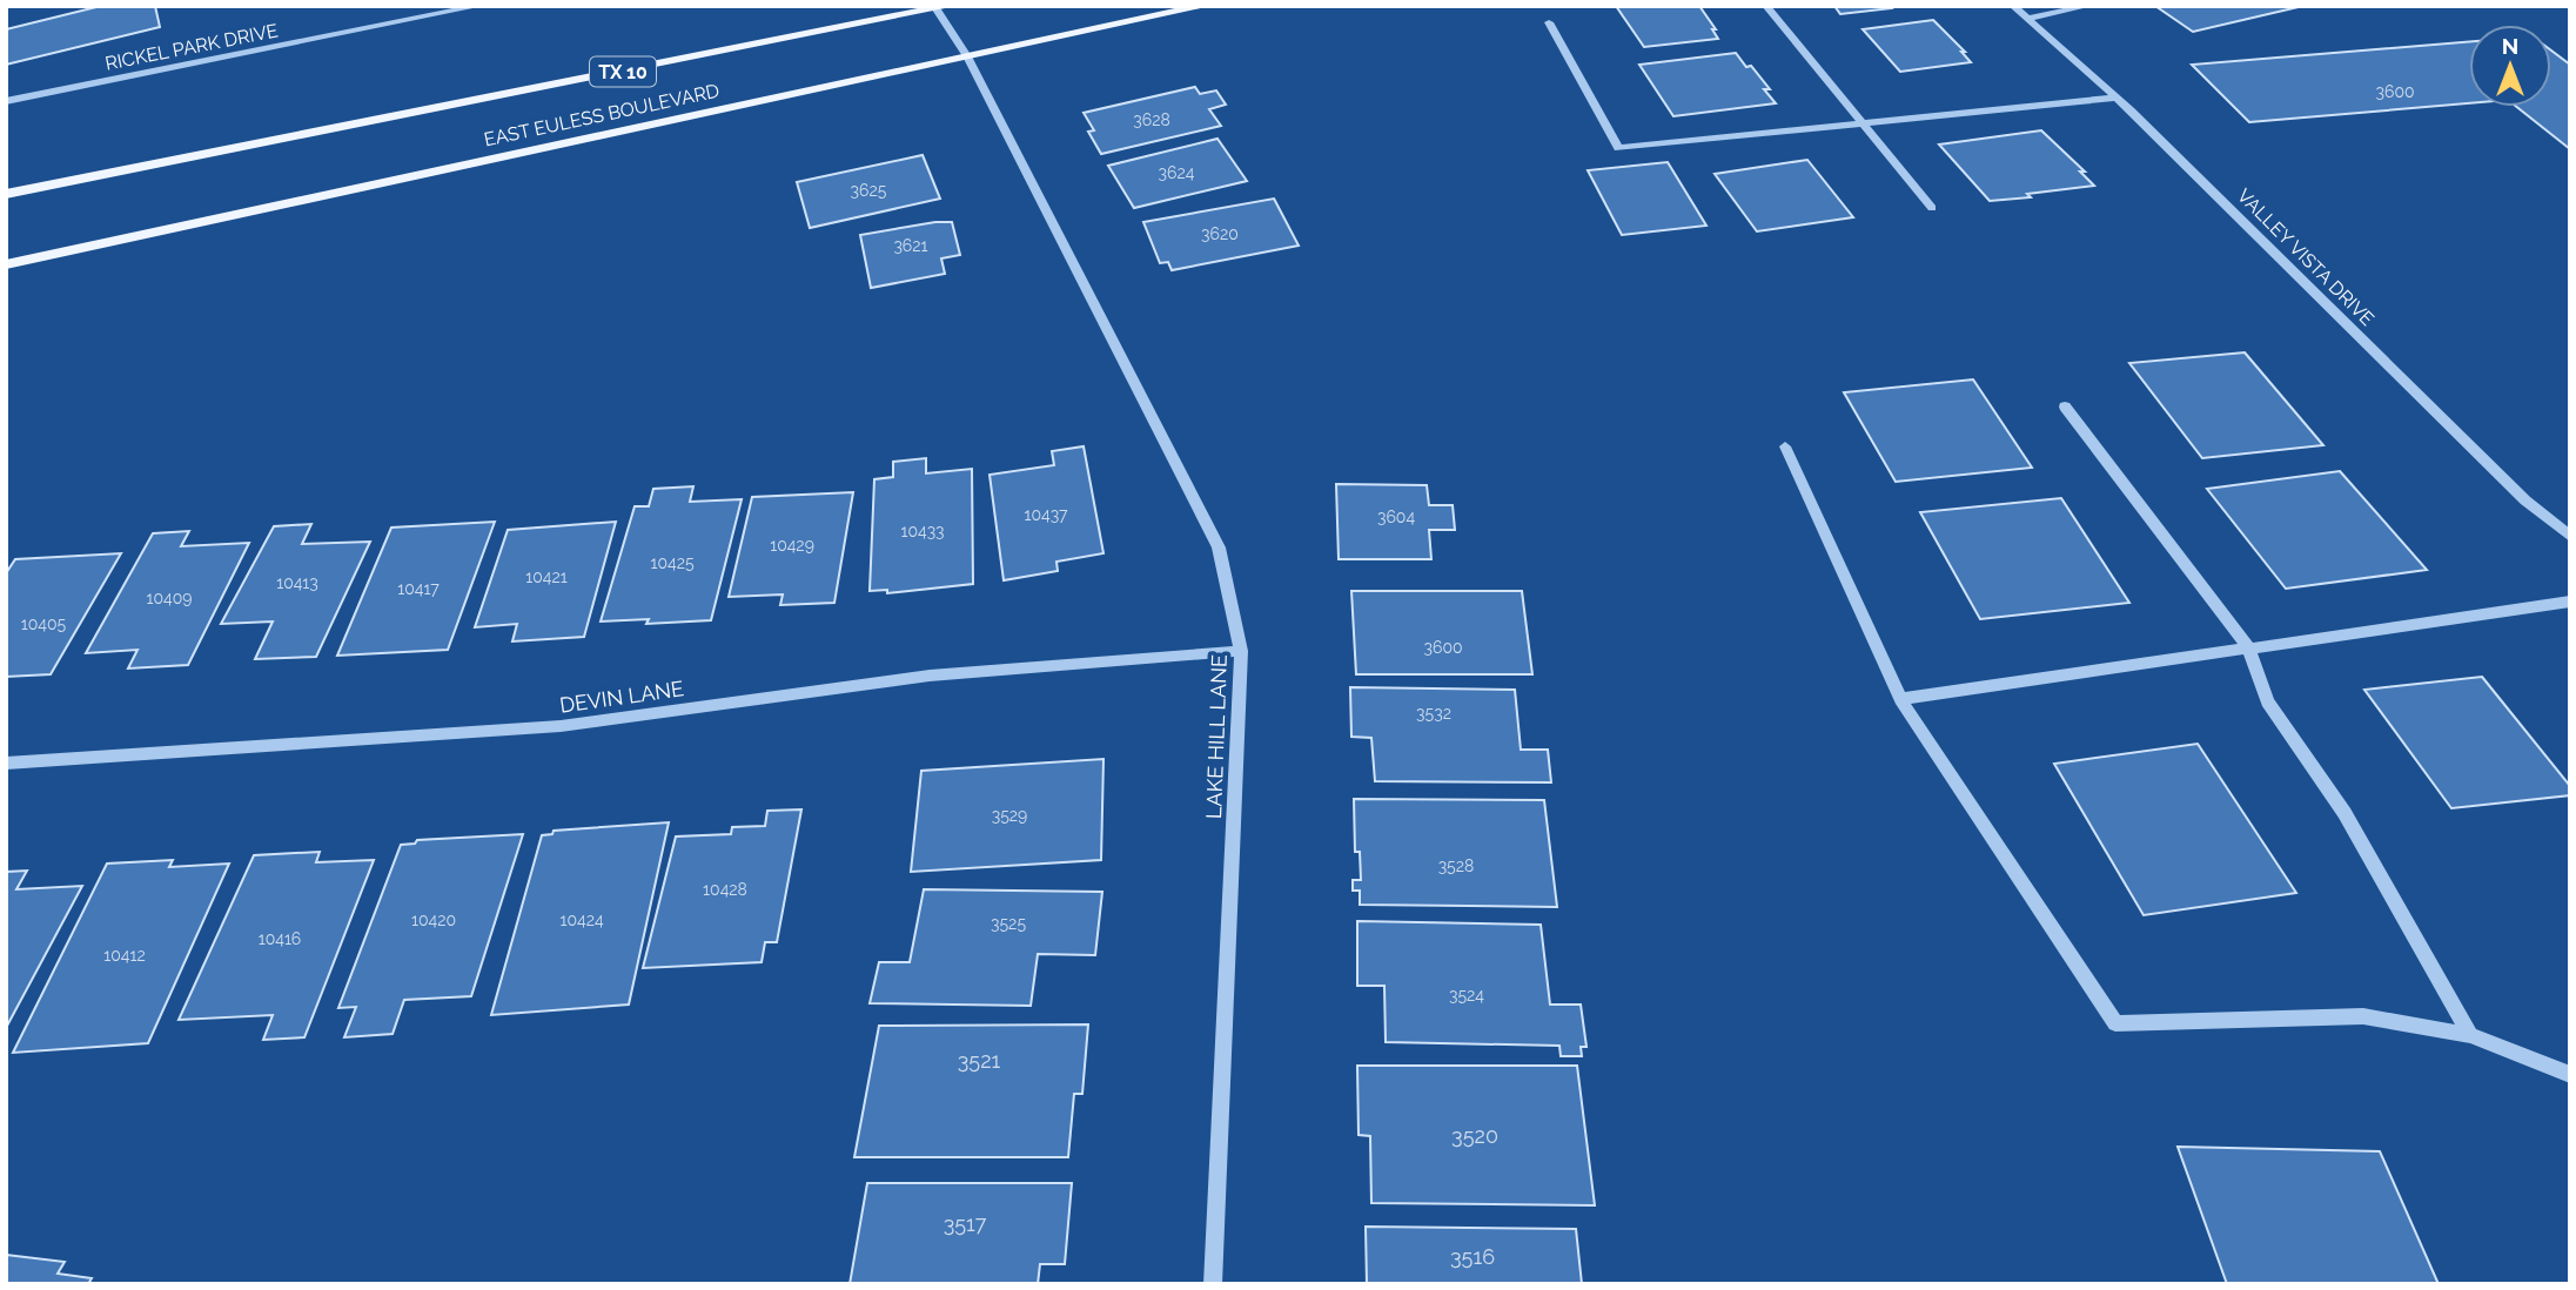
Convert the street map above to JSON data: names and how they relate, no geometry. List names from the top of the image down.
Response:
{
  "streets": {
    "main road": ["TX 10", "EAST EULESS BOULEVARD"],
    "street": [
      "RICKEL PARK DRIVE",
      "VALLEY VISTA DRIVE",
      "DEVIN LANE",
      "LAKE HILL LANE"
    ]
  },
  "crossings": [
    ["EAST EULESS BOULEVARD", "LAKE HILL LANE"],
    ["DEVIN LANE", "LAKE HILL LANE"]
  ],
  "house_numbers": [
    "3600",
    "3628",
    "3624",
    "3625",
    "3620",
    "3621",
    "10437",
    "3604",
    "10433",
    "10429",
    "10425",
    "10421",
    "10413",
    "10417",
    "10409",
    "10405",
    "3600",
    "3532",
    "3529",
    "3528",
    "10428",
    "10420",
    "10424",
    "3525",
    "10416",
    "10412",
    "3524",
    "3521",
    "3520",
    "3517",
    "3516"
  ],
  "north": "top"
}
